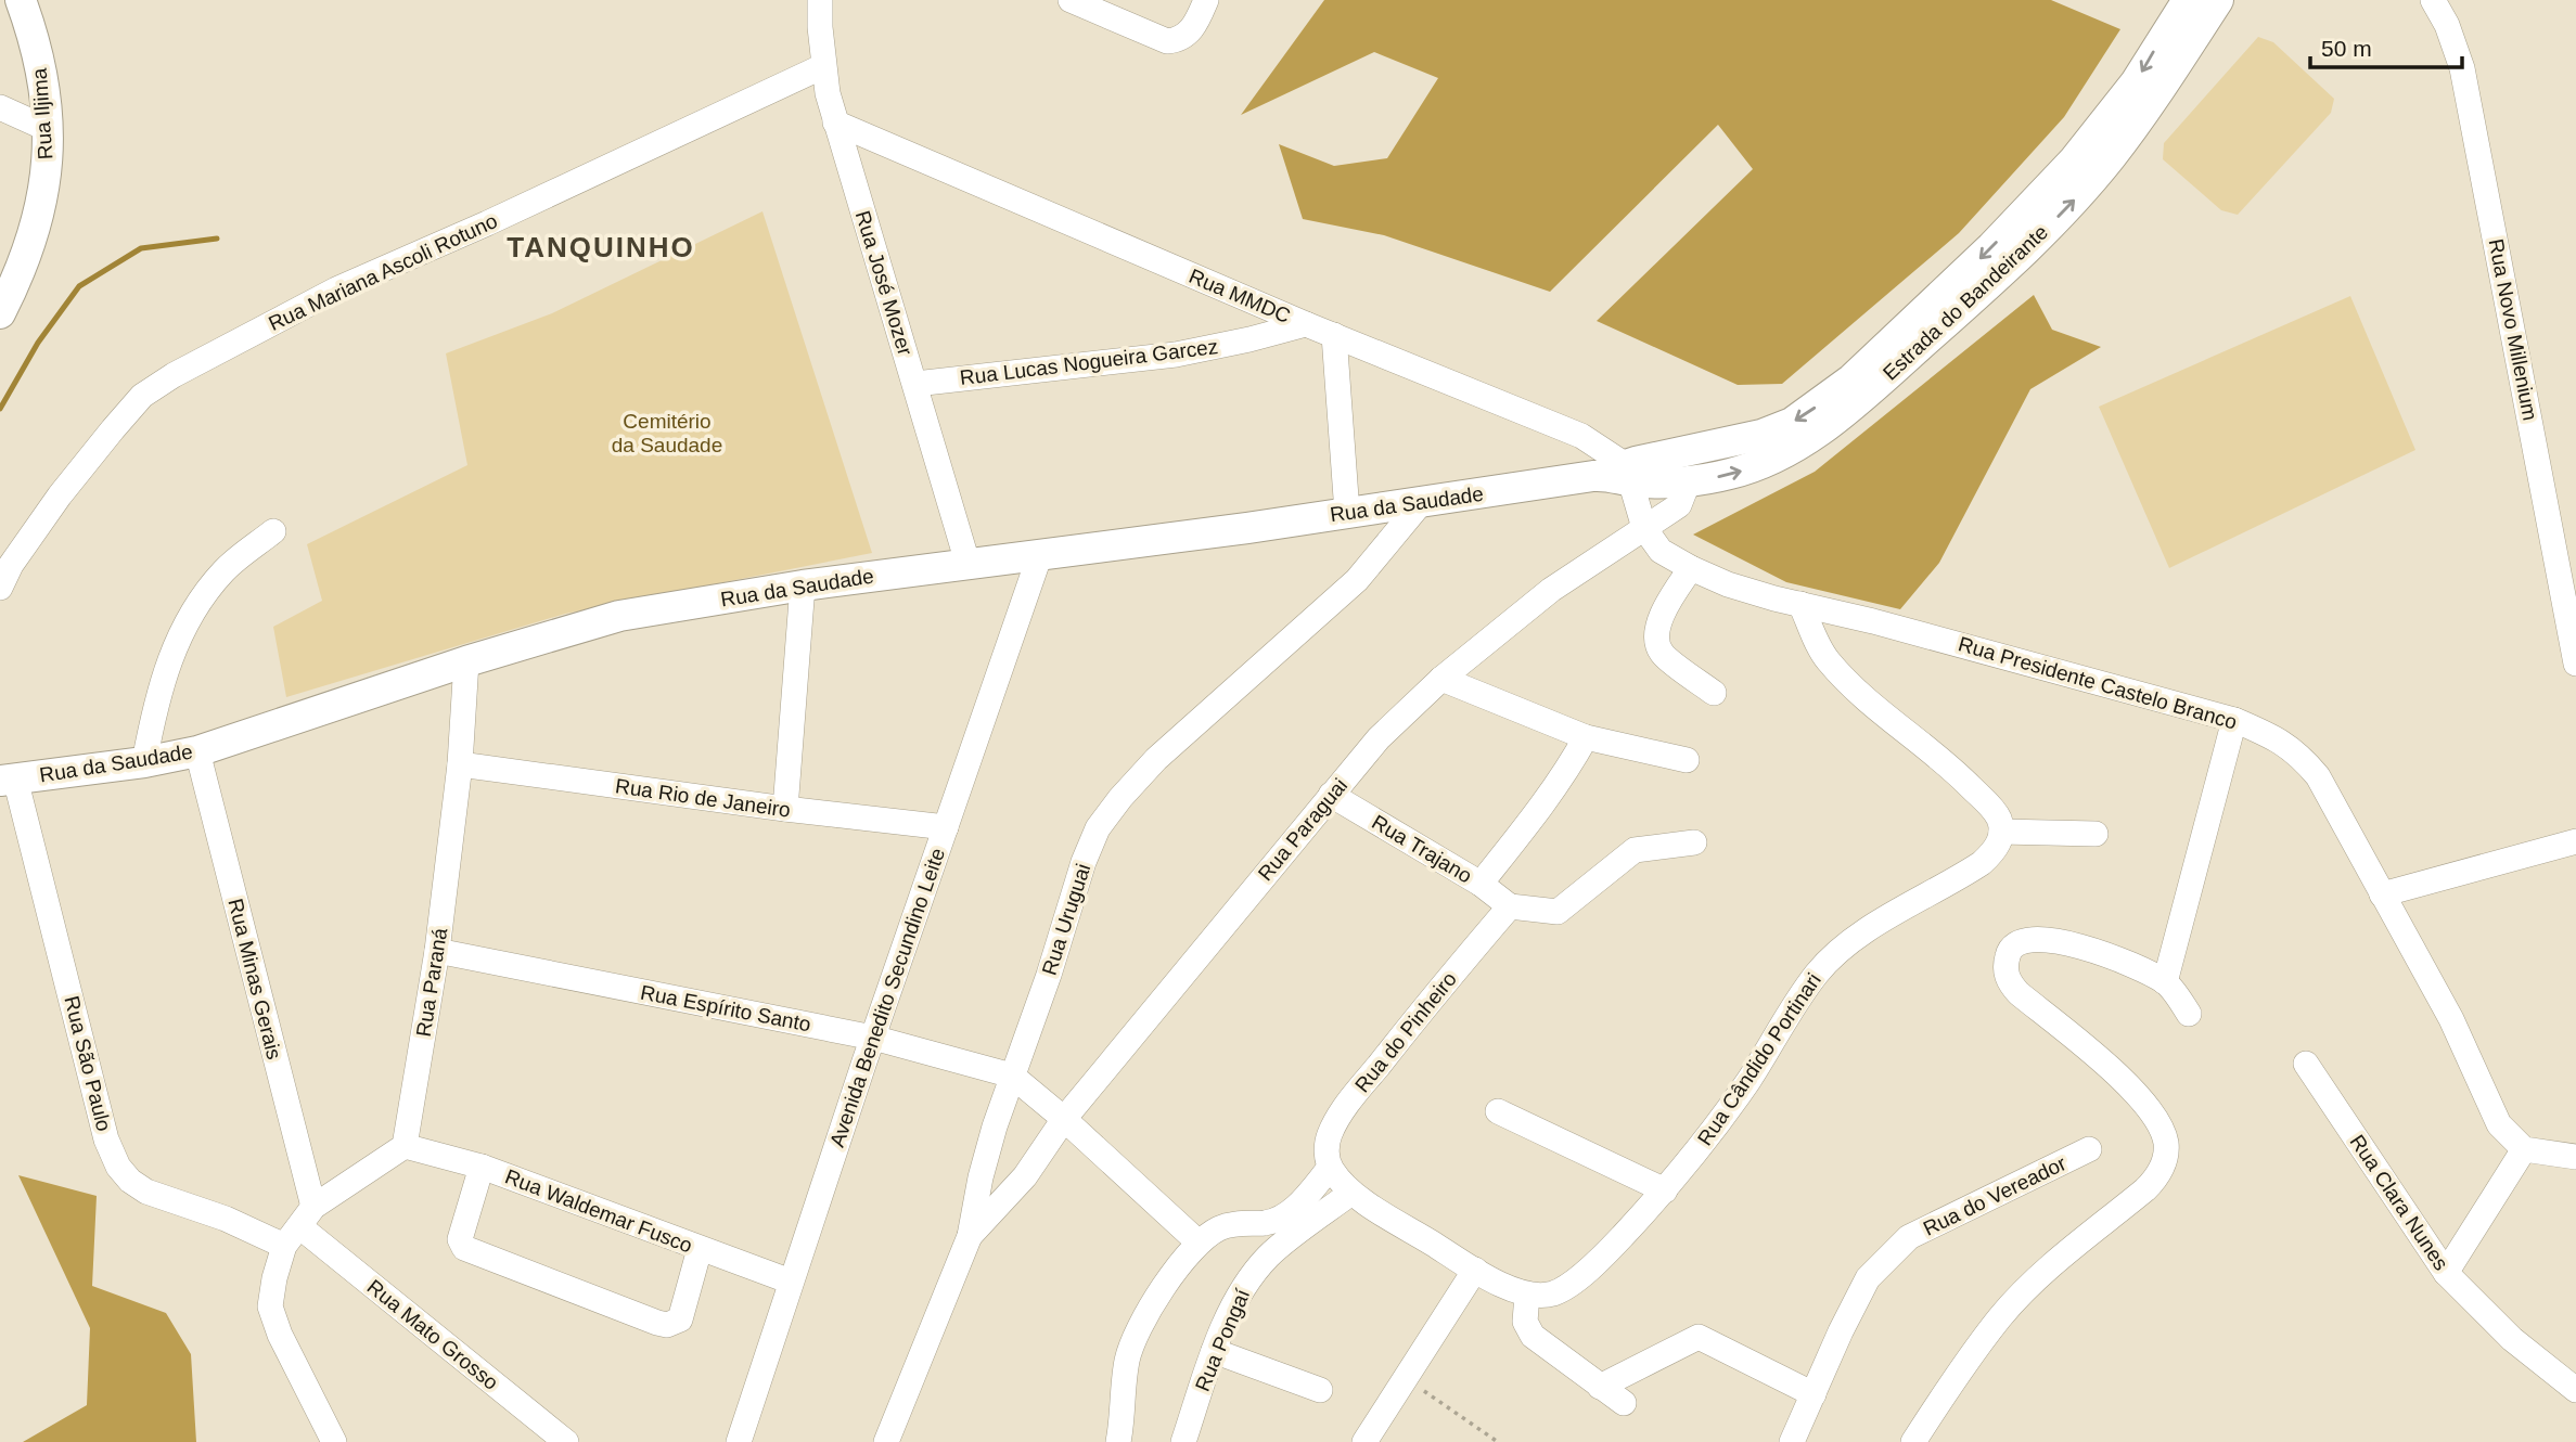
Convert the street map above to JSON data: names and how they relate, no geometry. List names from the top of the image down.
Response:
{
  "streets": {
    "main road": ["Rua Iljima", "Estrada do Bandeirante", "Rua da Saudade"],
    "street": [
      "Rua Mariana Ascoli Rotuno",
      "Rua José Mozer",
      "Rua MMDC",
      "Rua Novo Millenium",
      "Rua Lucas Nogueira Garcez",
      "Rua Presidente Castelo Branco",
      "Rua Rio de Janeiro",
      "Rua Paraguai",
      "Rua Trajano",
      "Rua Uruguai",
      "Rua Minas Gerais",
      "Rua Paraná",
      "Avenida Benedito Secundino Leite",
      "Rua Espírito Santo",
      "Rua do Pinheiro",
      "Rua Cândido Portinari",
      "Rua São Paulo",
      "Rua do Vereador",
      "Rua Clara Nunes",
      "Rua Waldemar Fusco",
      "Rua Mato Grosso",
      "Rua Pongaí"
    ]
  },
  "crossings": [
    ["Rua Mariana Ascoli Rotuno", "Rua José Mozer"],
    ["Rua José Mozer", "Rua MMDC"],
    ["Rua José Mozer", "Rua Lucas Nogueira Garcez"],
    ["Rua José Mozer", "Rua da Saudade"],
    ["Rua MMDC", "Estrada do Bandeirante"],
    ["Rua MMDC", "Rua Lucas Nogueira Garcez"],
    ["Rua MMDC", "Rua da Saudade"],
    ["Rua MMDC", "Rua Presidente Castelo Branco"],
    ["Estrada do Bandeirante", "Rua da Saudade"],
    ["Estrada do Bandeirante", "Rua Presidente Castelo Branco"],
    ["Estrada do Bandeirante", "Rua Paraguai"],
    ["Rua da Saudade", "Rua Presidente Castelo Branco"],
    ["Rua da Saudade", "Rua Uruguai"],
    ["Rua da Saudade", "Rua Minas Gerais"],
    ["Rua da Saudade", "Rua Paraná"],
    ["Rua da Saudade", "Avenida Benedito Secundino Leite"],
    ["Rua da Saudade", "Rua São Paulo"],
    ["Rua Presidente Castelo Branco", "Rua Paraguai"],
    ["Rua Rio de Janeiro", "Rua Paraná"],
    ["Rua Rio de Janeiro", "Avenida Benedito Secundino Leite"],
    ["Rua Paraguai", "Rua Trajano"],
    ["Rua Paraguai", "Rua Uruguai"],
    ["Rua Trajano", "Rua do Pinheiro"],
    ["Rua Uruguai", "Rua Espírito Santo"],
    ["Rua Minas Gerais", "Rua São Paulo"],
    ["Rua Minas Gerais", "Rua Mato Grosso"],
    ["Rua Paraná", "Rua Espírito Santo"],
    ["Rua Paraná", "Rua Waldemar Fusco"],
    ["Avenida Benedito Secundino Leite", "Rua Espírito Santo"],
    ["Avenida Benedito Secundino Leite", "Rua Waldemar Fusco"],
    ["Rua São Paulo", "Rua Mato Grosso"]
  ],
  "districts": ["TANQUINHO"],
  "parks": ["Cemitério da Saudade"],
  "scale_bar": "50 m"
}
